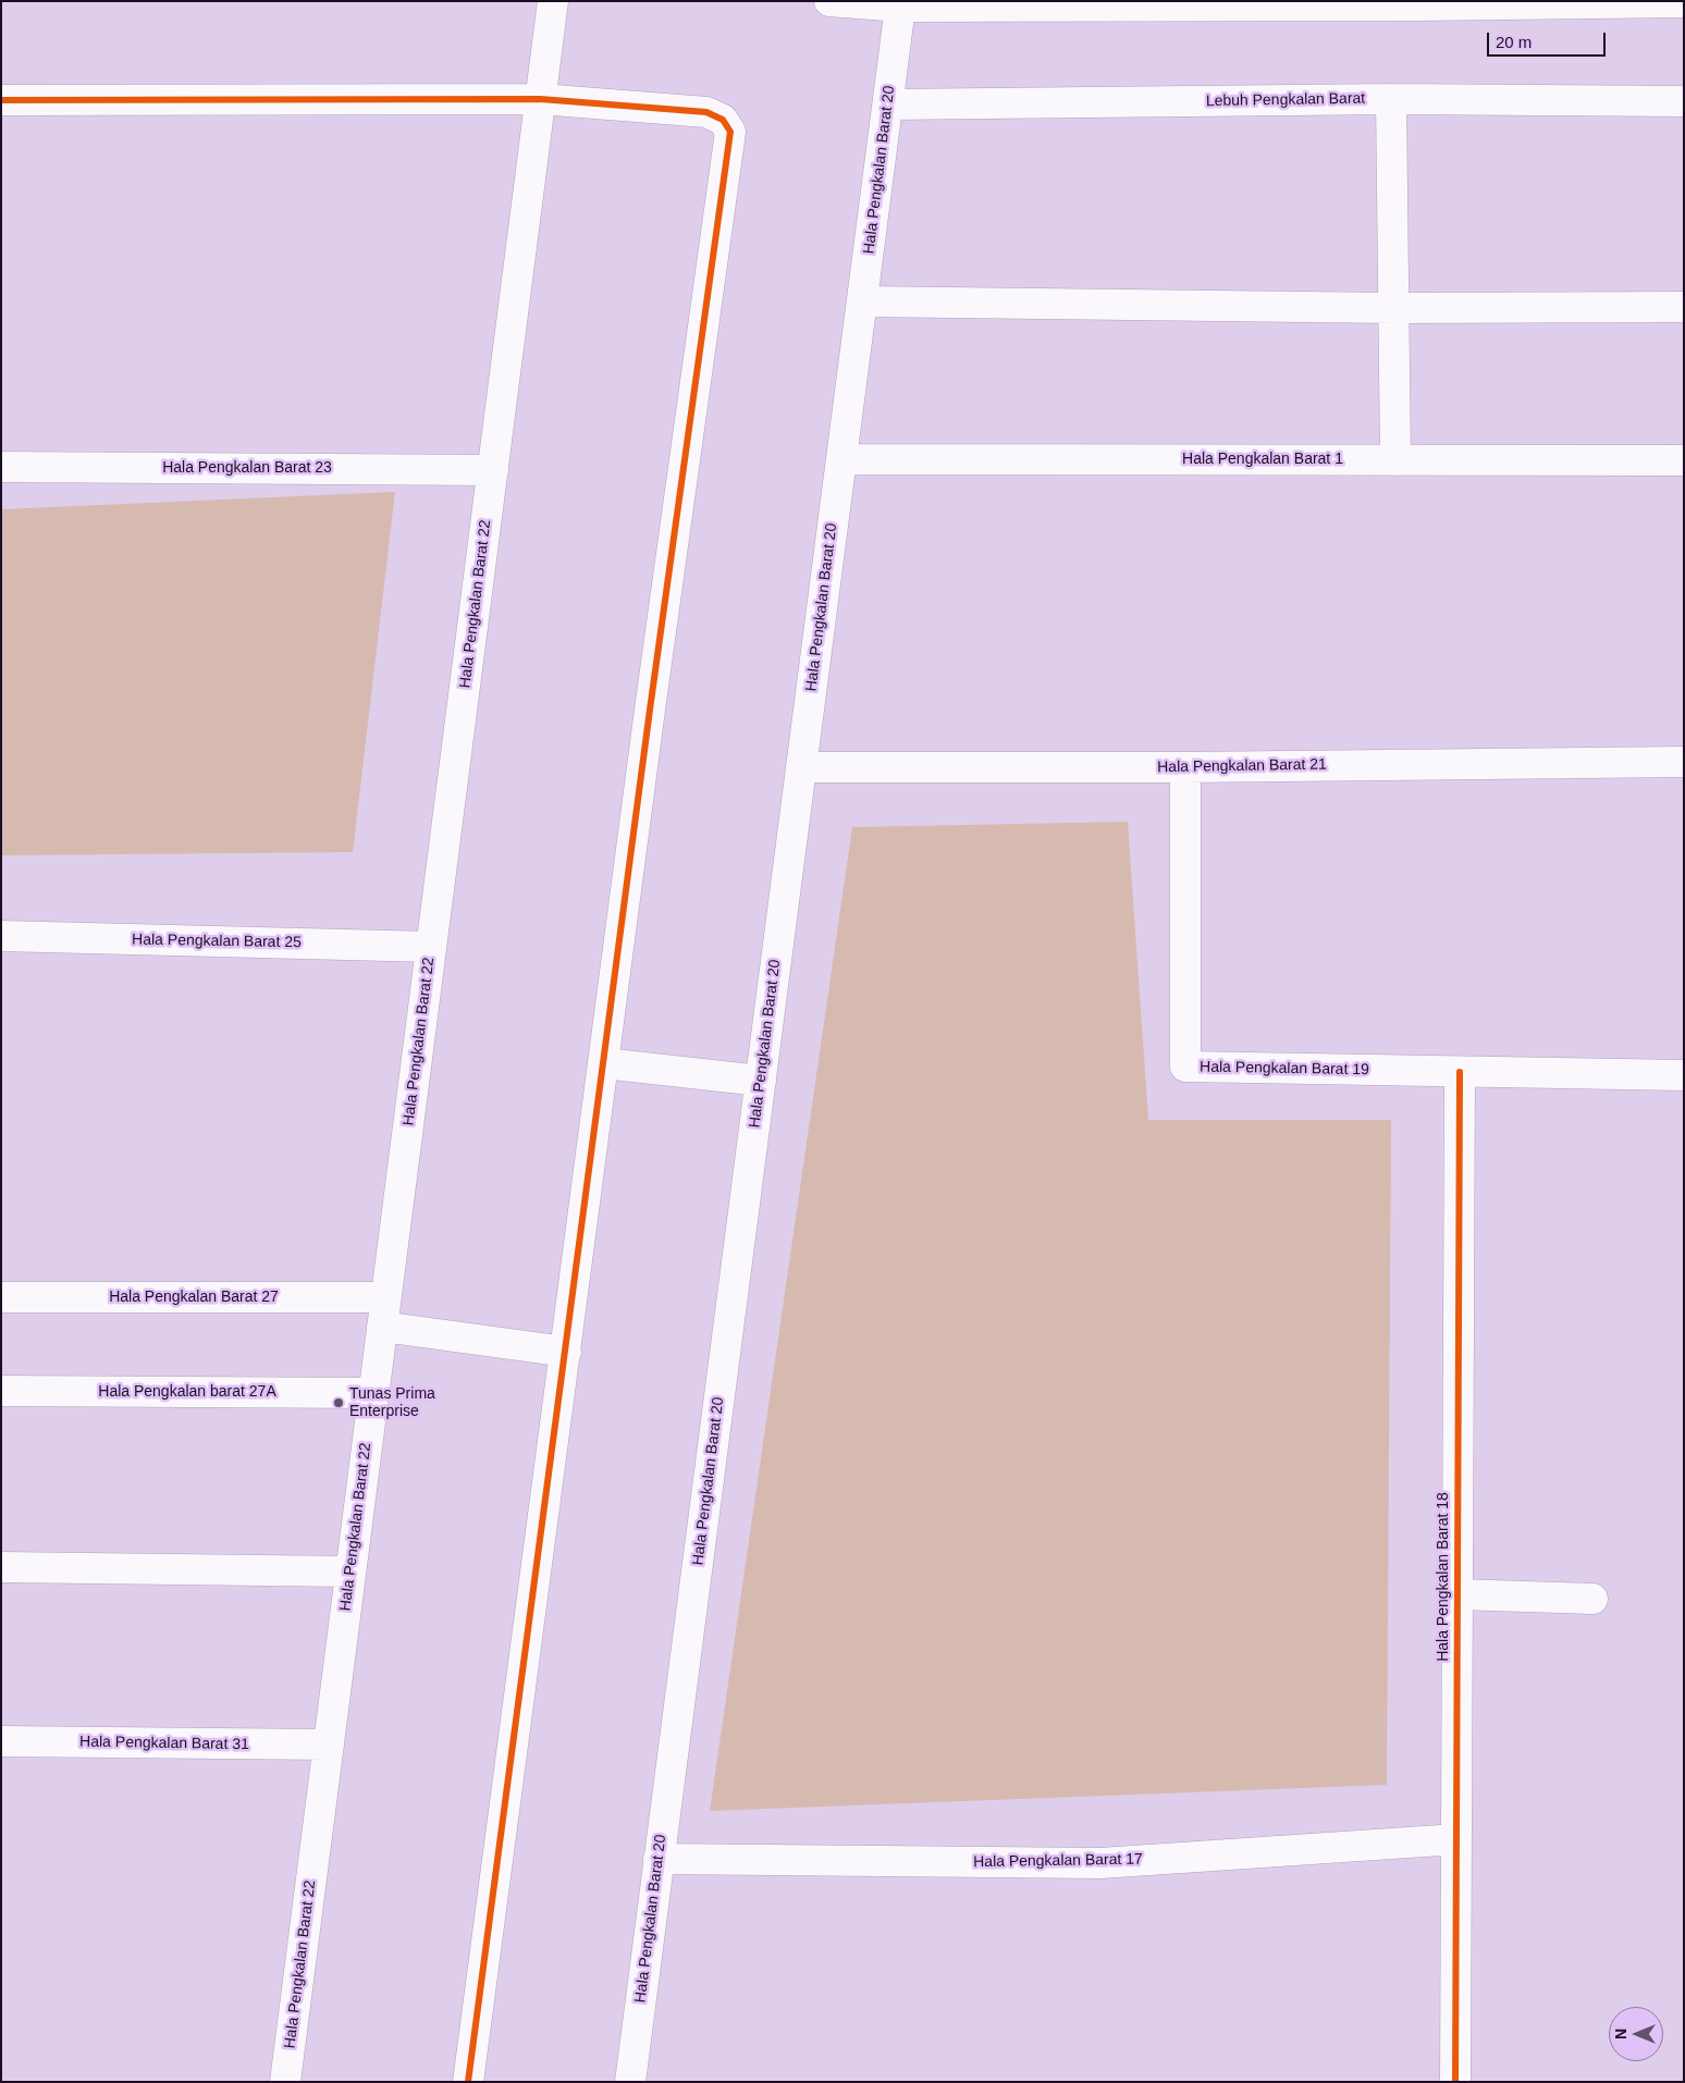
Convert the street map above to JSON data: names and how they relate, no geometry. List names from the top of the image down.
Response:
{
  "streets": {
    "street": [
      "Lebuh Pengkalan Barat",
      "Hala Pengkalan Barat 20",
      "Hala Pengkalan Barat 1",
      "Hala Pengkalan Barat 23",
      "Hala Pengkalan Barat 22",
      "Hala Pengkalan Barat 21",
      "Hala Pengkalan Barat 25",
      "Hala Pengkalan Barat 19",
      "Hala Pengkalan Barat 27",
      "Hala Pengkalan barat 27A",
      "Hala Pengkalan Barat 18",
      "Hala Pengkalan Barat 31",
      "Hala Pengkalan Barat 17"
    ]
  },
  "crossings": [
    ["Lebuh Pengkalan Barat", "Hala Pengkalan Barat 20"],
    ["Hala Pengkalan Barat 20", "Hala Pengkalan Barat 1"],
    ["Hala Pengkalan Barat 20", "Hala Pengkalan Barat 21"],
    ["Hala Pengkalan Barat 20", "Hala Pengkalan Barat 17"],
    ["Hala Pengkalan Barat 23", "Hala Pengkalan Barat 22"],
    ["Hala Pengkalan Barat 22", "Hala Pengkalan Barat 25"],
    ["Hala Pengkalan Barat 22", "Hala Pengkalan Barat 27"],
    ["Hala Pengkalan Barat 22", "Hala Pengkalan barat 27A"],
    ["Hala Pengkalan Barat 22", "Hala Pengkalan Barat 31"],
    ["Hala Pengkalan Barat 21", "Hala Pengkalan Barat 19"],
    ["Hala Pengkalan Barat 19", "Hala Pengkalan Barat 18"],
    ["Hala Pengkalan Barat 18", "Hala Pengkalan Barat 17"]
  ],
  "places": ["Tunas Prima Enterprise"],
  "scale_bar": "20 m",
  "north": "left"
}
